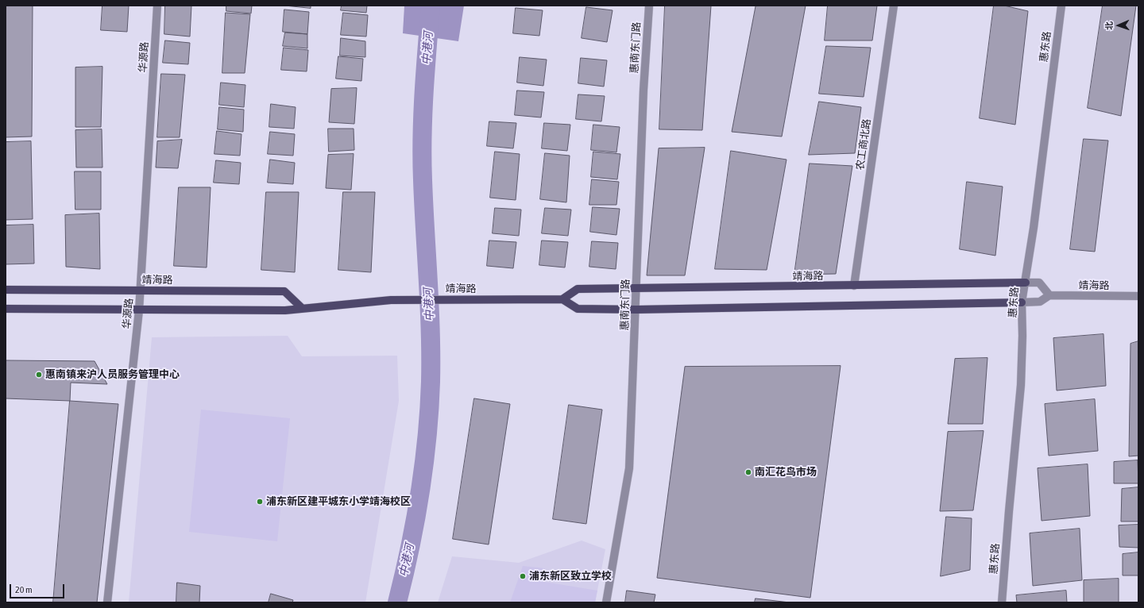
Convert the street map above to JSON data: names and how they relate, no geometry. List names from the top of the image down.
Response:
{
  "streets": {
    "main road": ["靖海路"],
    "street": [
      "惠东路",
      "惠南东门路",
      "华源路",
      "农工商北路"
    ]
  },
  "crossings": [
    ["惠东路", "靖海路"],
    ["惠南东门路", "靖海路"],
    ["华源路", "靖海路"],
    ["农工商北路", "靖海路"]
  ],
  "water": ["中港河"],
  "places": [
    "惠南镇来沪人员服务管理中心",
    "南汇花鸟市场",
    "浦东新区建平城东小学靖海校区",
    "浦东新区致立学校"
  ],
  "scale_bar": "20 m",
  "north": "left"
}
